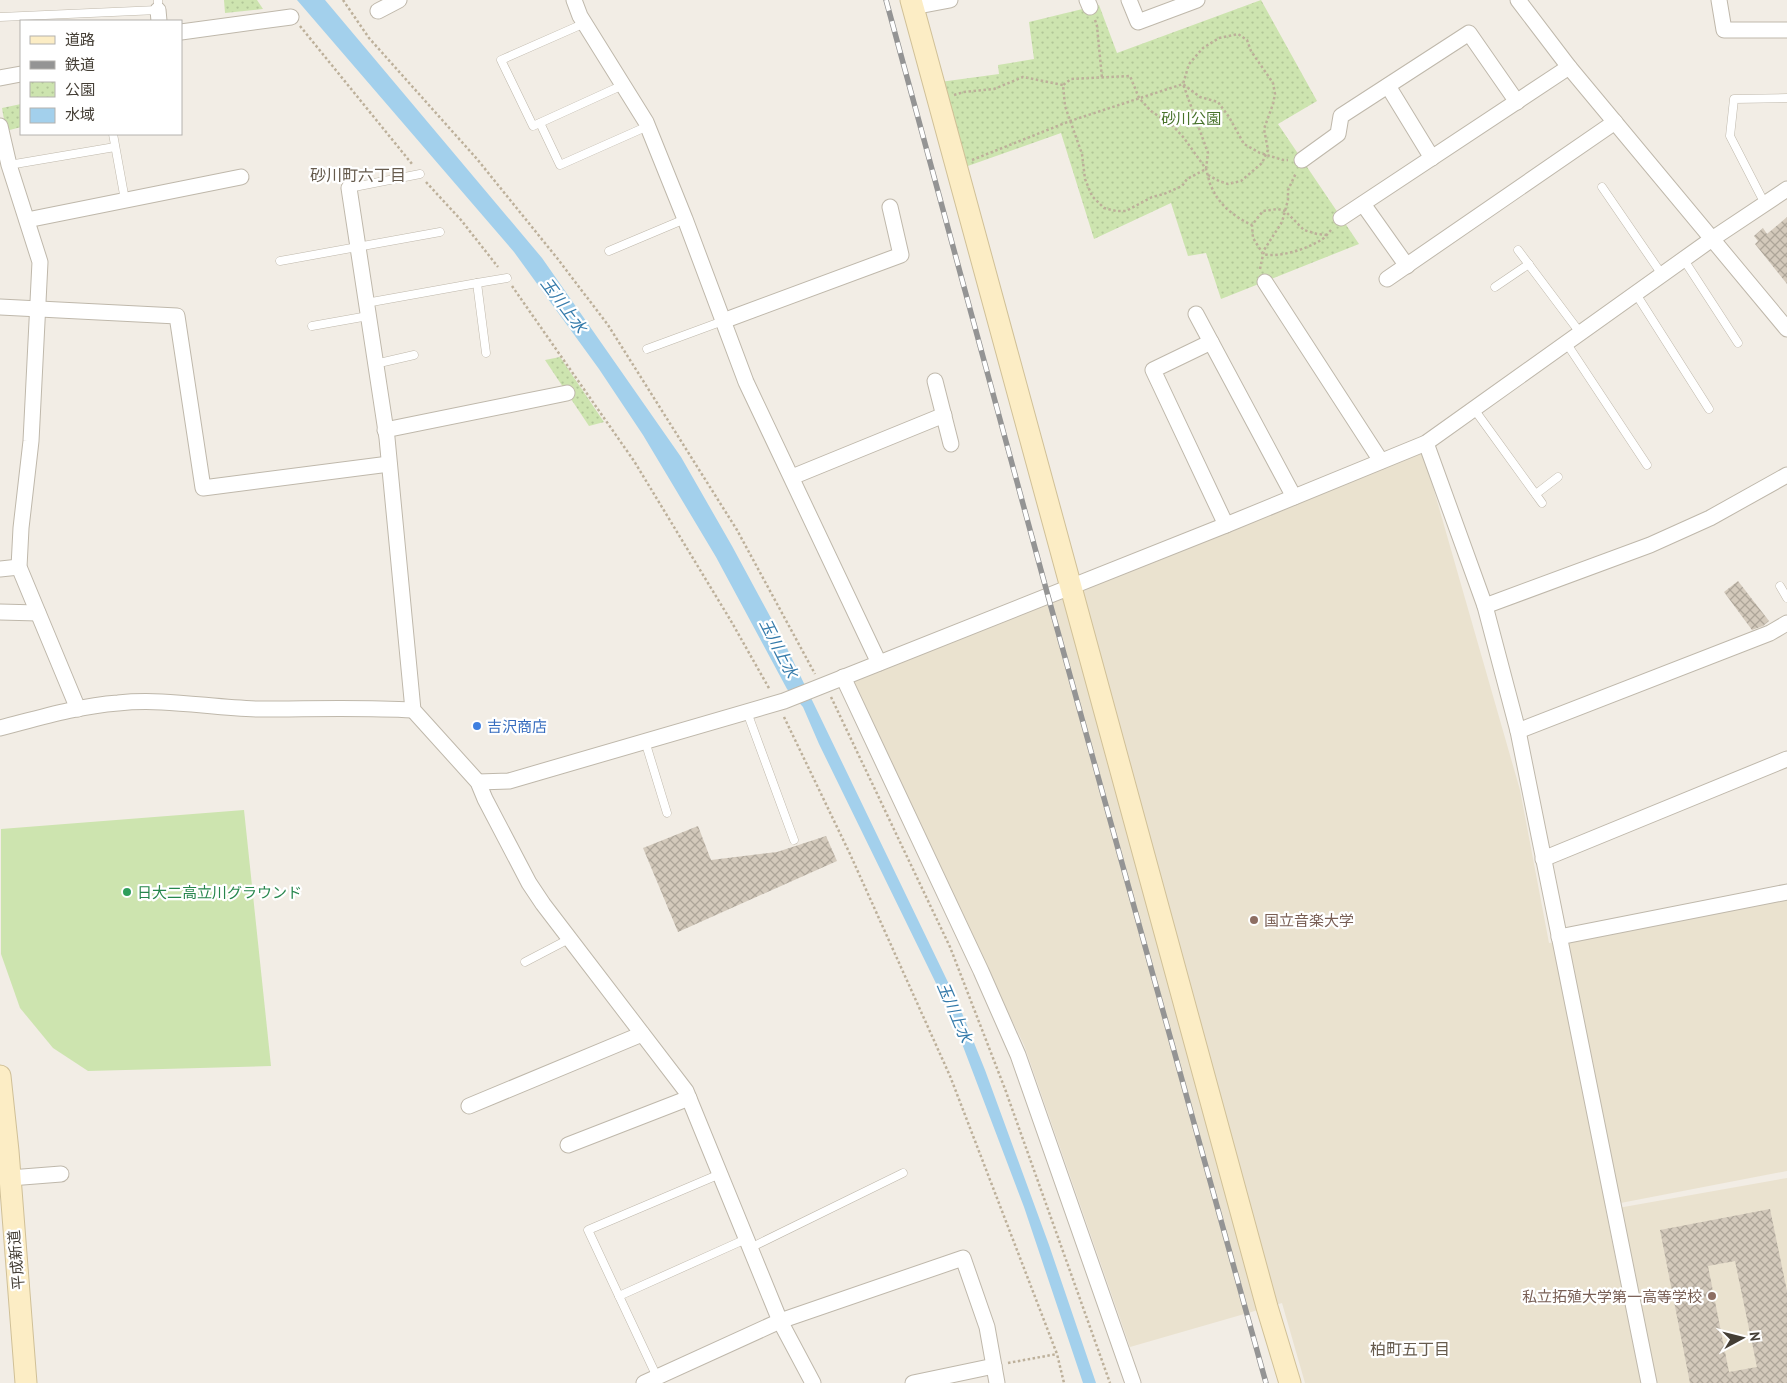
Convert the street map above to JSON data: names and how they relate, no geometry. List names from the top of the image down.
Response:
{
  "streets": {
    "street": ["平成新道"]
  },
  "districts": ["砂川町六丁目", "柏町五丁目"],
  "water": ["玉川上水"],
  "parks": ["砂川公園"],
  "places": [
    "吉沢商店",
    "日大二高立川グラウンド",
    "国立音楽大学",
    "私立拓殖大学第一高等学校"
  ],
  "legend": [
    "道路",
    "鉄道",
    "公園",
    "水域"
  ],
  "north": "right"
}
